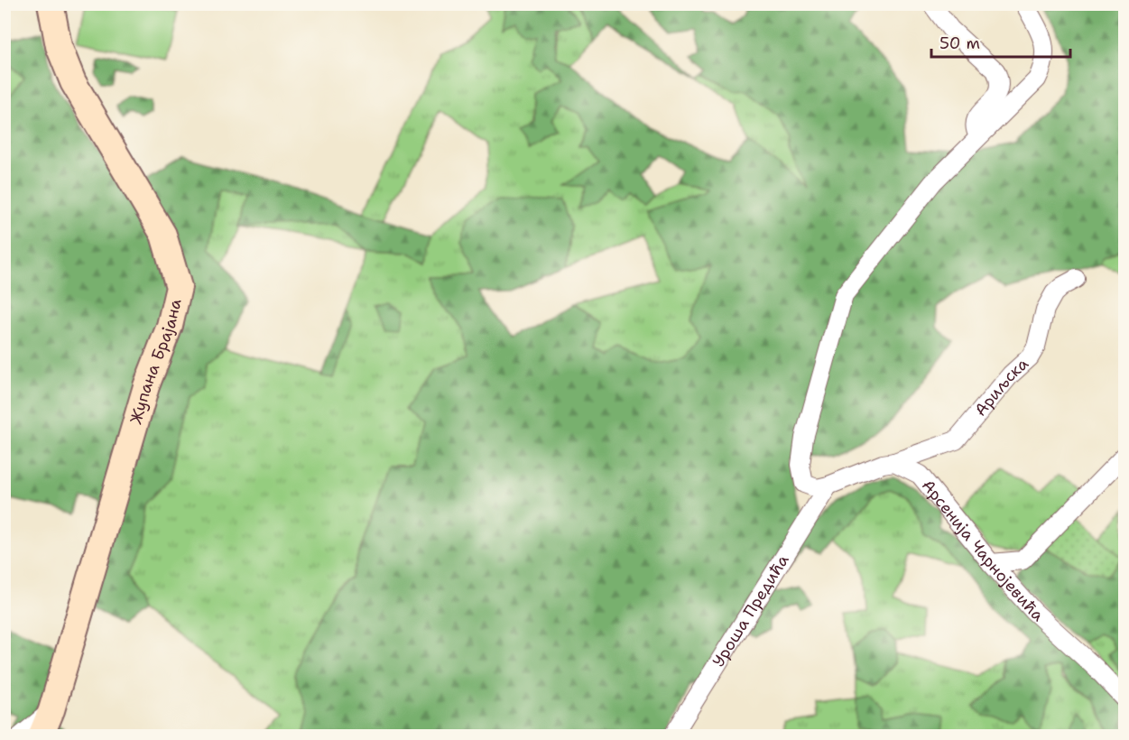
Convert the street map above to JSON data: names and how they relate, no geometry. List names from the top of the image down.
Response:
{
  "streets": {
    "street": [
      "Жупана Брајана",
      "Ариљска",
      "Арсенија Чарнојевића",
      "Уроша Предића"
    ]
  },
  "crossings": [
    ["Ариљска", "Арсенија Чарнојевића"]
  ],
  "scale_bar": "50 m"
}
